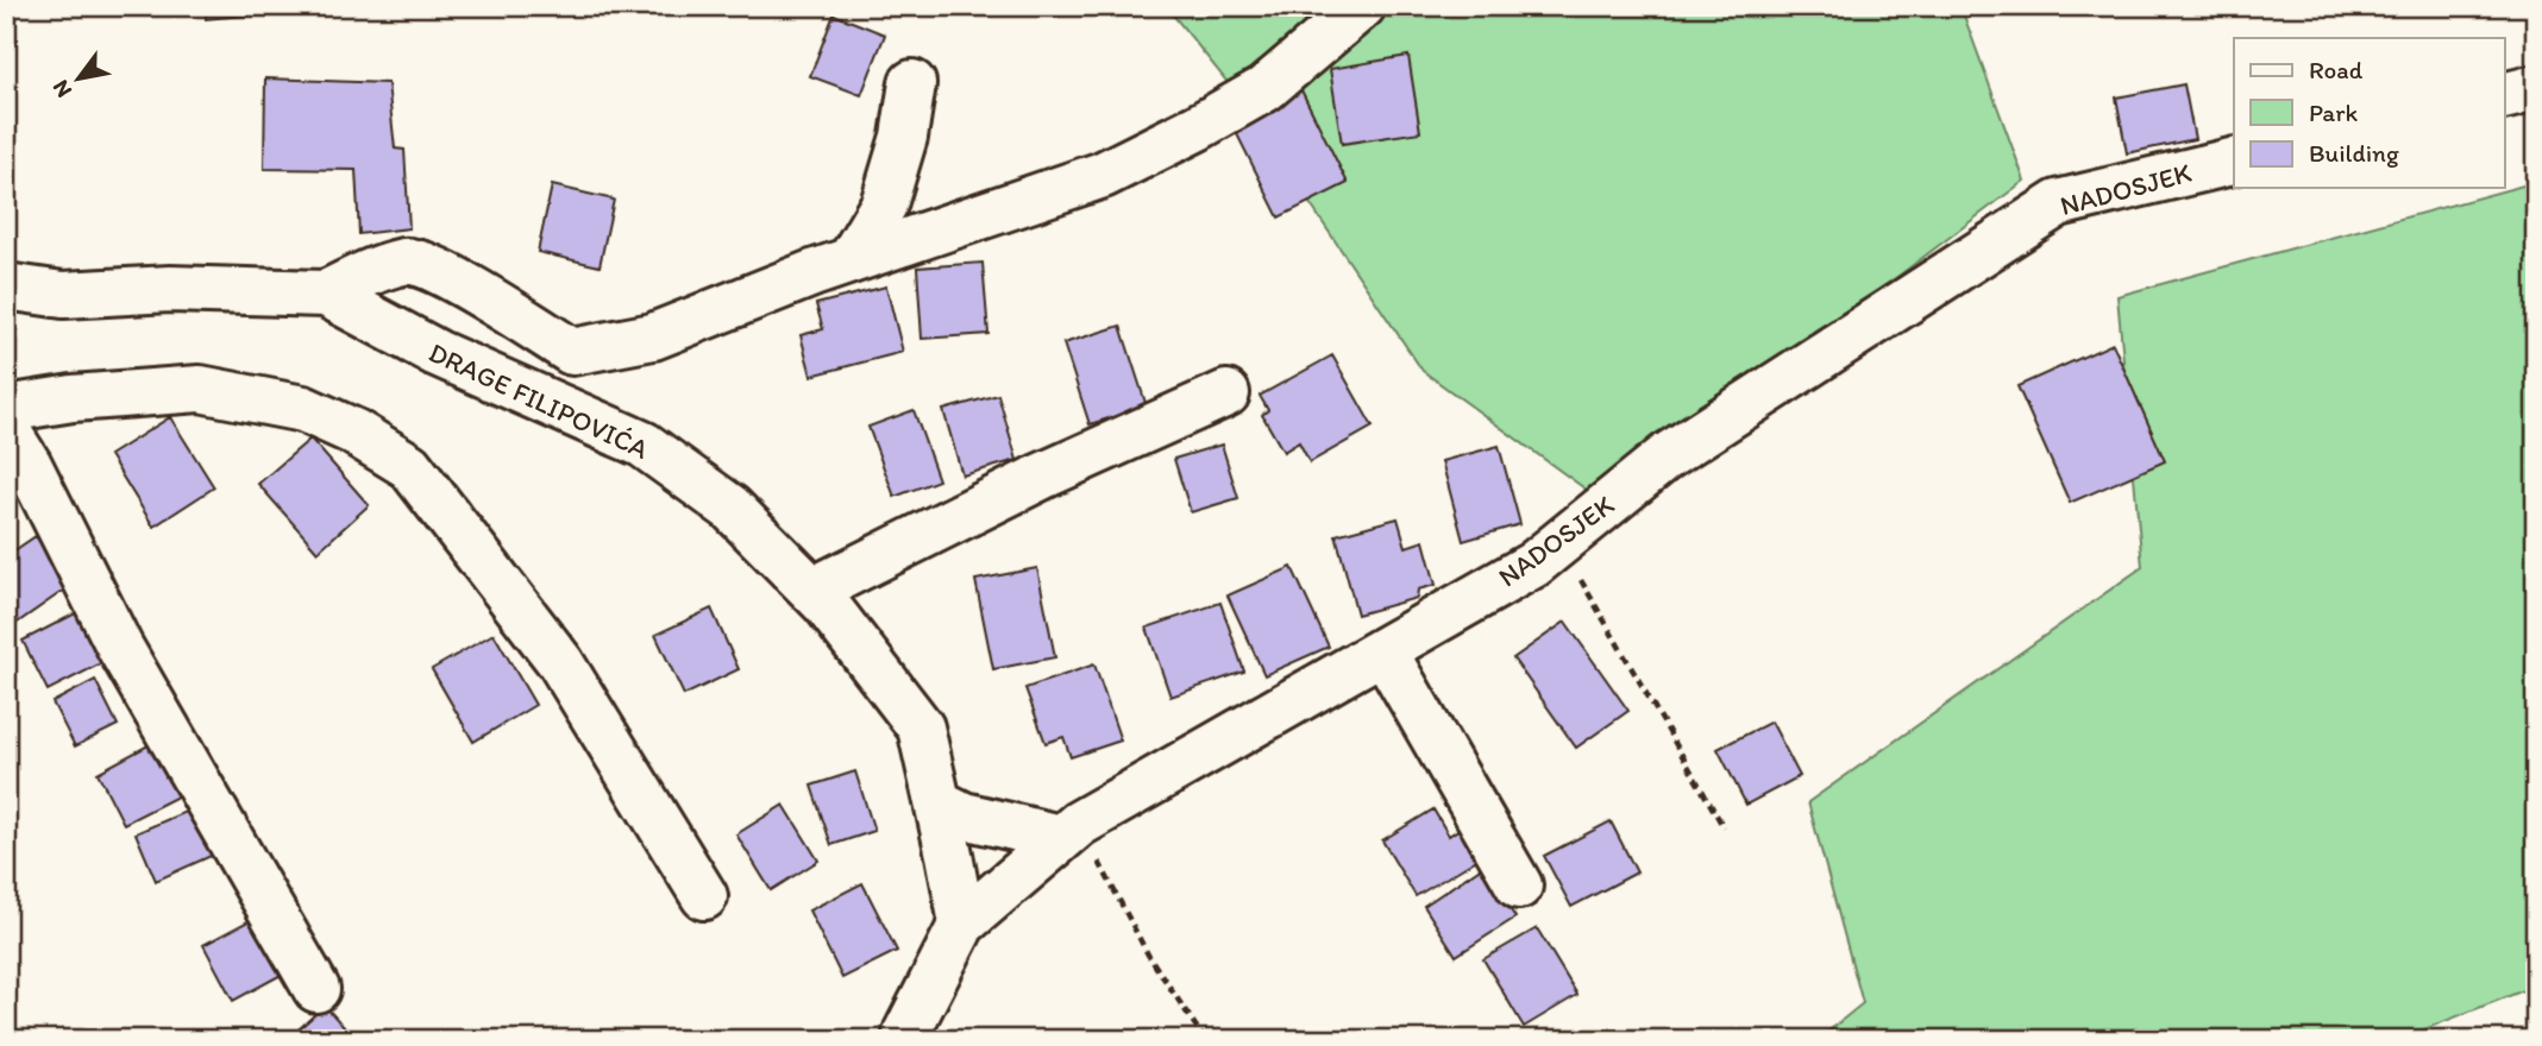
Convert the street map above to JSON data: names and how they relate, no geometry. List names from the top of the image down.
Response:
{
  "streets": {
    "street": ["NADOSJEK", "DRAGE FILIPOVIĆA"]
  },
  "crossings": [
    ["NADOSJEK", "DRAGE FILIPOVIĆA"]
  ],
  "legend": ["Road", "Park", "Building"],
  "north": "bottom left"
}
